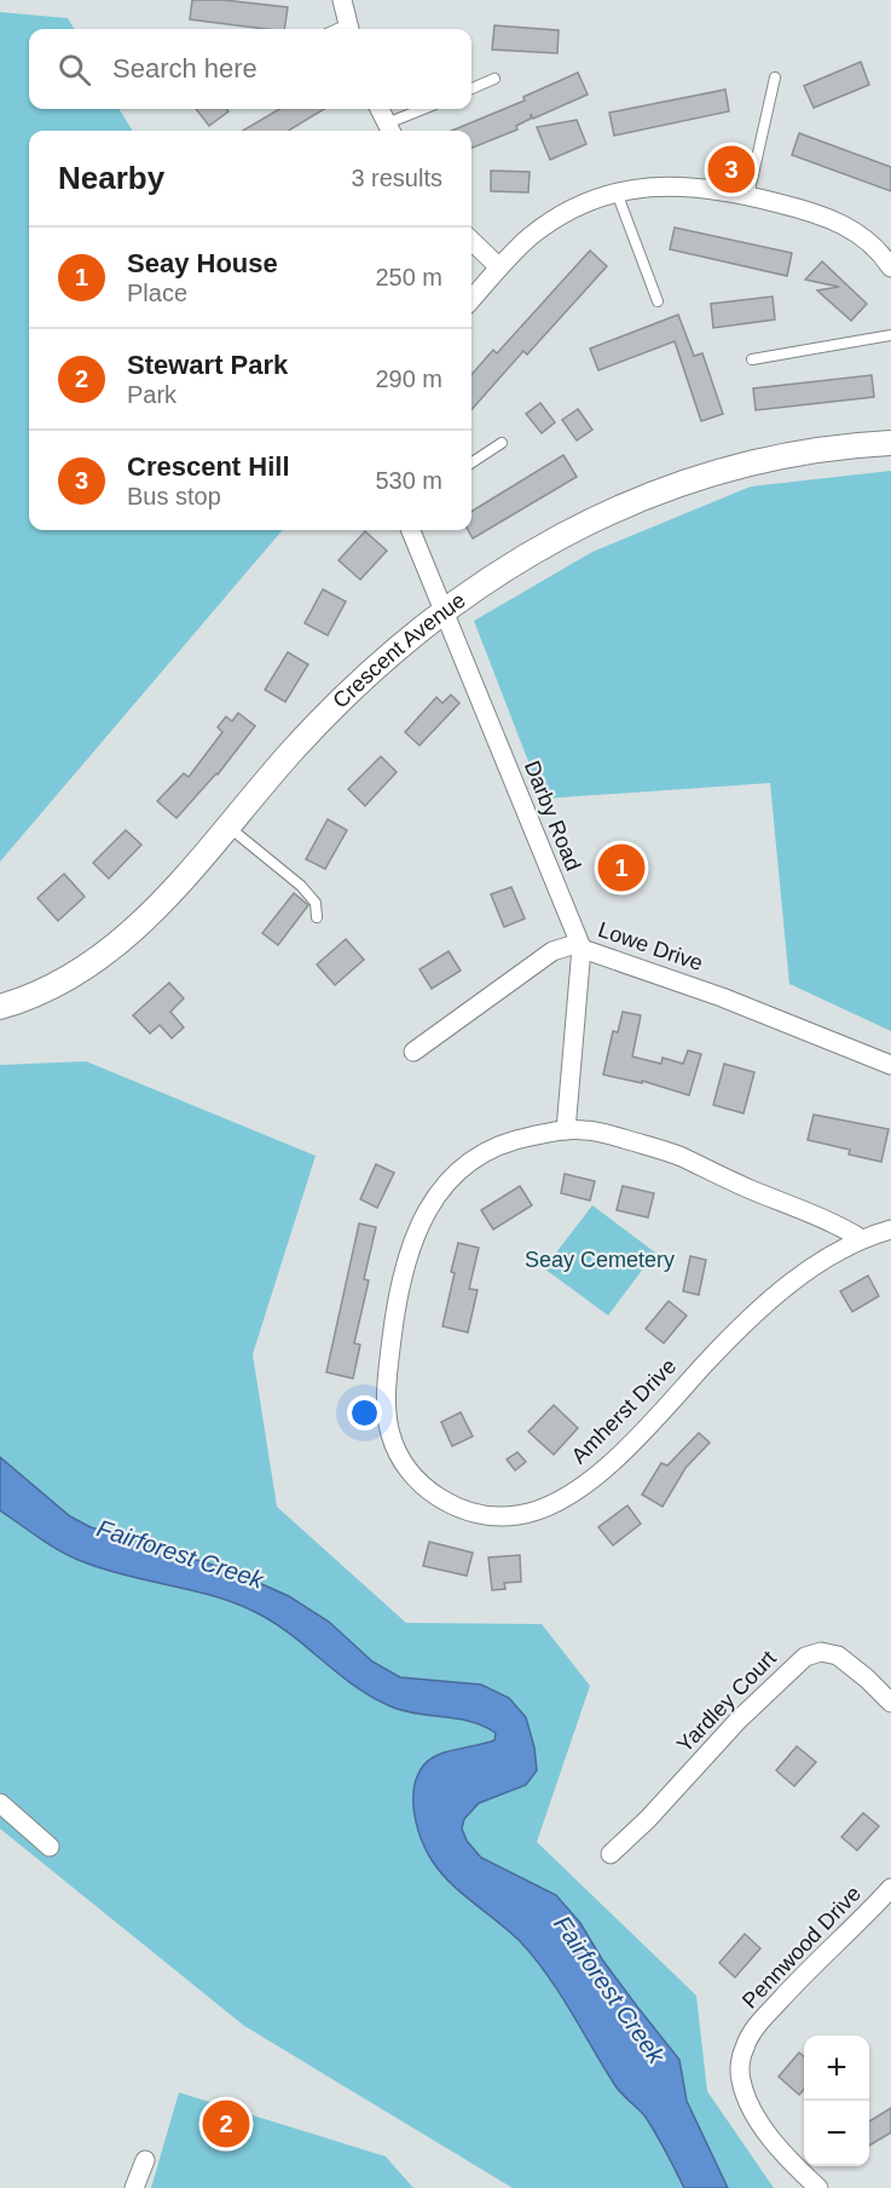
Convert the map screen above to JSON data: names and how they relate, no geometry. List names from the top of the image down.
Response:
{
  "streets": {
    "street": [
      "Crescent Avenue",
      "Darby Road",
      "Lowe Drive",
      "Amherst Drive",
      "Yardley Court",
      "Pennwood Drive"
    ]
  },
  "crossings": [
    ["Crescent Avenue", "Darby Road"],
    ["Darby Road", "Lowe Drive"],
    ["Darby Road", "Amherst Drive"]
  ],
  "water": ["Fairforest Creek"],
  "parks": ["Seay Cemetery"],
  "page": {
    "search": "Search here",
    "heading": ["Nearby", "3 results"],
    "pins": ["3", "1", "2"],
    "list": [
      {
        "mark": "1",
        "name": "Seay House",
        "note": "Place",
        "value": "250 m"
      },
      {
        "mark": "2",
        "name": "Stewart Park",
        "note": "Park",
        "value": "290 m"
      },
      {
        "mark": "3",
        "name": "Crescent Hill",
        "note": "Bus stop",
        "value": "530 m"
      }
    ],
    "map_buttons": ["+", "−"]
  }
}
